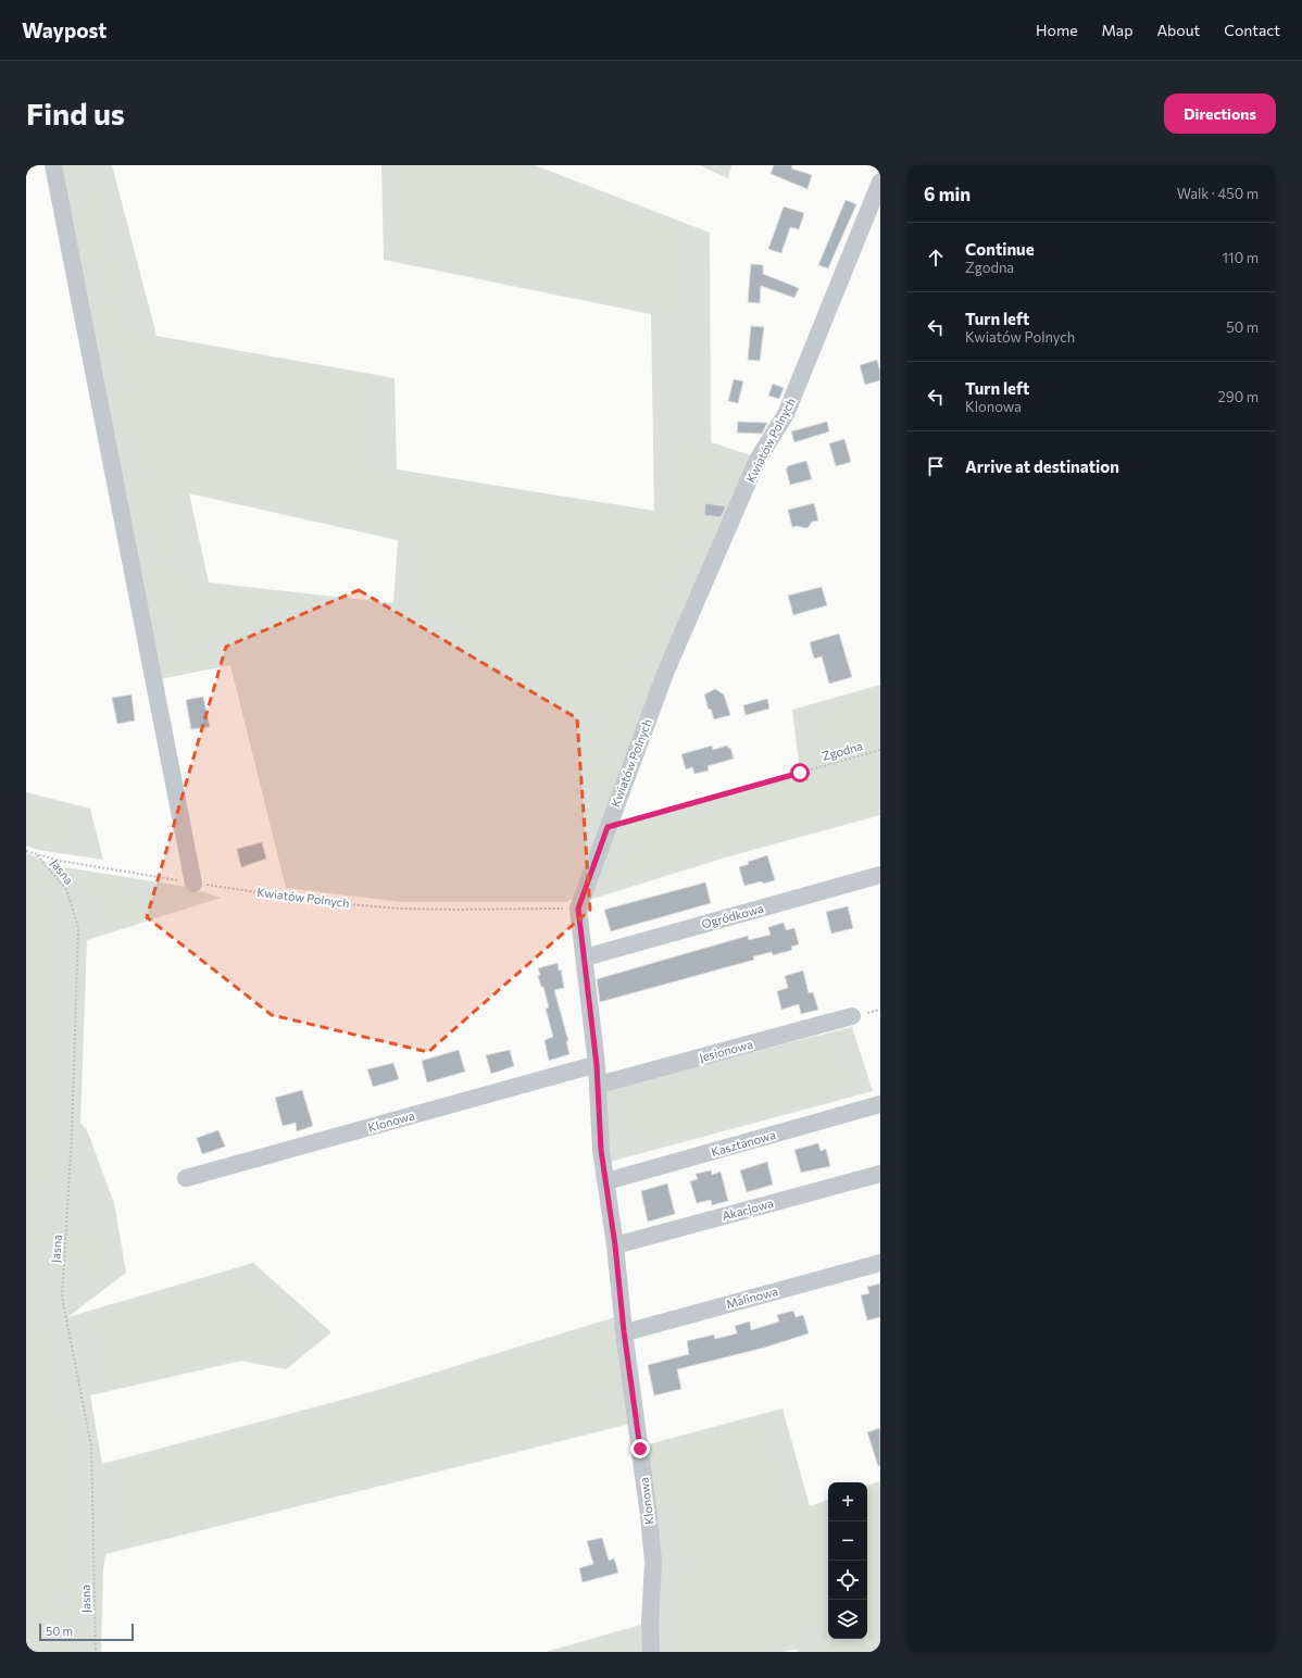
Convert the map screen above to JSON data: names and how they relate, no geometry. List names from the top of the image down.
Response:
{
  "streets": {
    "street": [
      "Kwiatów Polnych",
      "Ogródkowa",
      "Jesionowa",
      "Klonowa",
      "Kasztanowa",
      "Akacjowa",
      "Malinowa"
    ],
    "path": ["Zgodna", "Jasna"]
  },
  "crossings": [
    ["Kwiatów Polnych", "Zgodna"],
    ["Kwiatów Polnych", "Jasna"],
    ["Kwiatów Polnych", "Klonowa"],
    ["Ogródkowa", "Klonowa"],
    ["Jesionowa", "Klonowa"],
    ["Klonowa", "Kasztanowa"],
    ["Klonowa", "Akacjowa"],
    ["Klonowa", "Malinowa"]
  ],
  "scale_bar": "50 m",
  "page": {
    "header": "Waypost",
    "nav": [
      "Home",
      "Map",
      "About",
      "Contact"
    ],
    "buttons": "Directions",
    "title": "Find us",
    "heading": ["6 min", "Walk · 450 m"],
    "list": [
      ["Continue", "Zgodna", "110 m"],
      ["Turn left", "Kwiatów Polnych", "50 m"],
      ["Turn left", "Klonowa", "290 m"],
      "Arrive at destination"
    ],
    "map_buttons": ["+", "−"],
    "scale": "50 m"
  }
}
